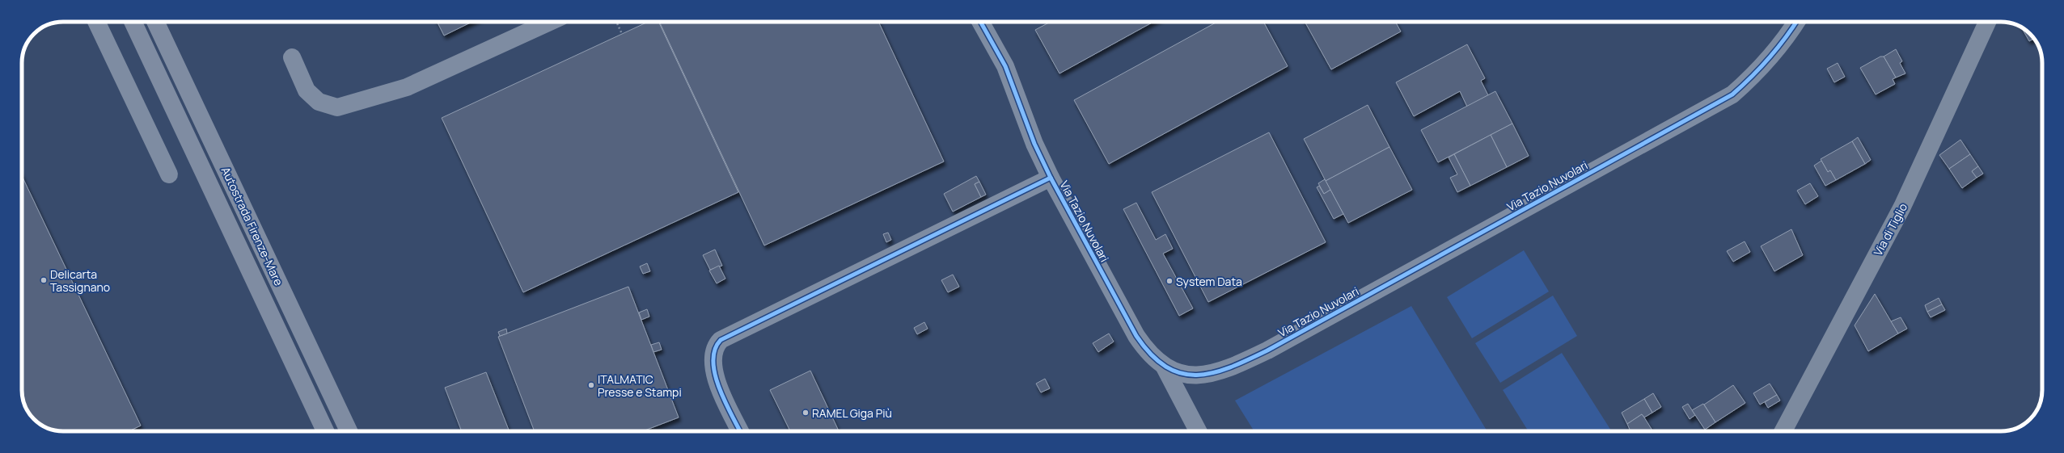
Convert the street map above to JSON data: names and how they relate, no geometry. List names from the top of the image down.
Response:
{
  "streets": {
    "highway": ["Autostrada Firenze-Mare"],
    "main road": ["Via di Tiglio"],
    "street": ["Via Tazio Nuvolari"]
  },
  "places": [
    "Delicarta Tassignano",
    "System Data",
    "ITALMATIC Presse e Stampi",
    "RAMEL Giga Più"
  ]
}
